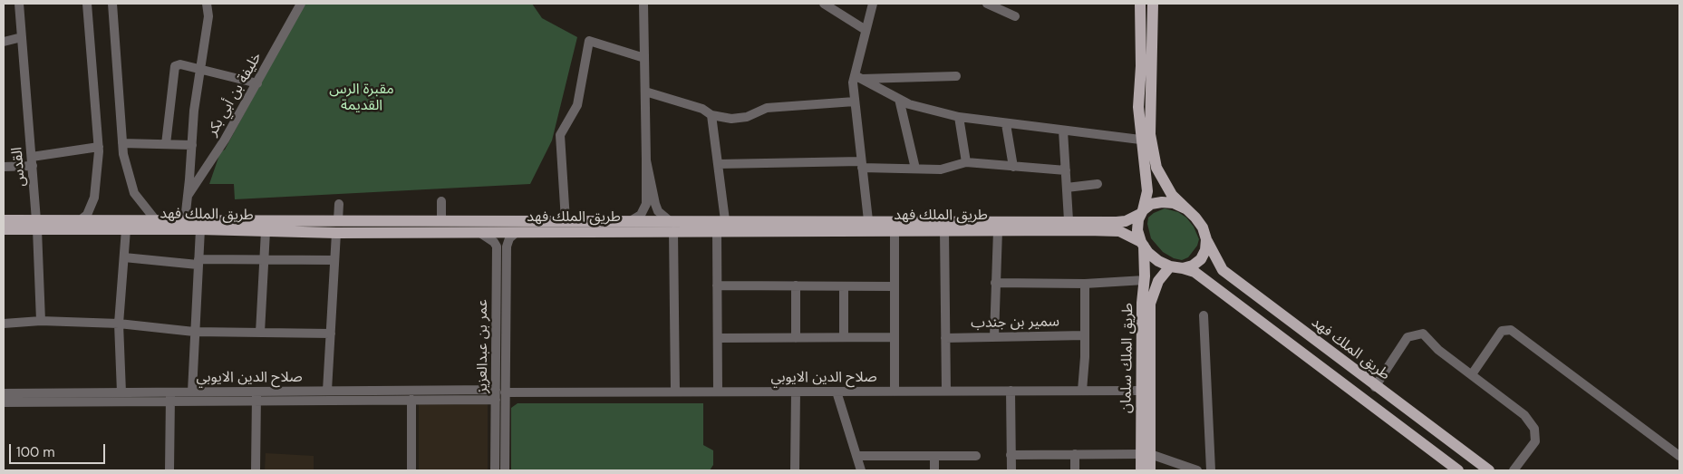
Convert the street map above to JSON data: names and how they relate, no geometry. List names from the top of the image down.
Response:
{
  "streets": {
    "main road": ["طريق الملك فهد", "طريق الملك سلمان"],
    "street": [
      "خليفة بن أبي بكر",
      "القدس",
      "سمير بن جندب",
      "عمر بن عبدالعزيز",
      "صلاح الدين الايوبي"
    ]
  },
  "crossings": [
    ["خليفة بن أبي بكر", "طريق الملك فهد"],
    ["القدس", "طريق الملك فهد"],
    ["طريق الملك فهد", "عمر بن عبدالعزيز"],
    ["طريق الملك فهد", "طريق الملك سلمان"],
    ["عمر بن عبدالعزيز", "صلاح الدين الايوبي"],
    ["طريق الملك سلمان", "صلاح الدين الايوبي"]
  ],
  "parks": ["مقبرة الرس القديمة"],
  "scale_bar": "100 m"
}
